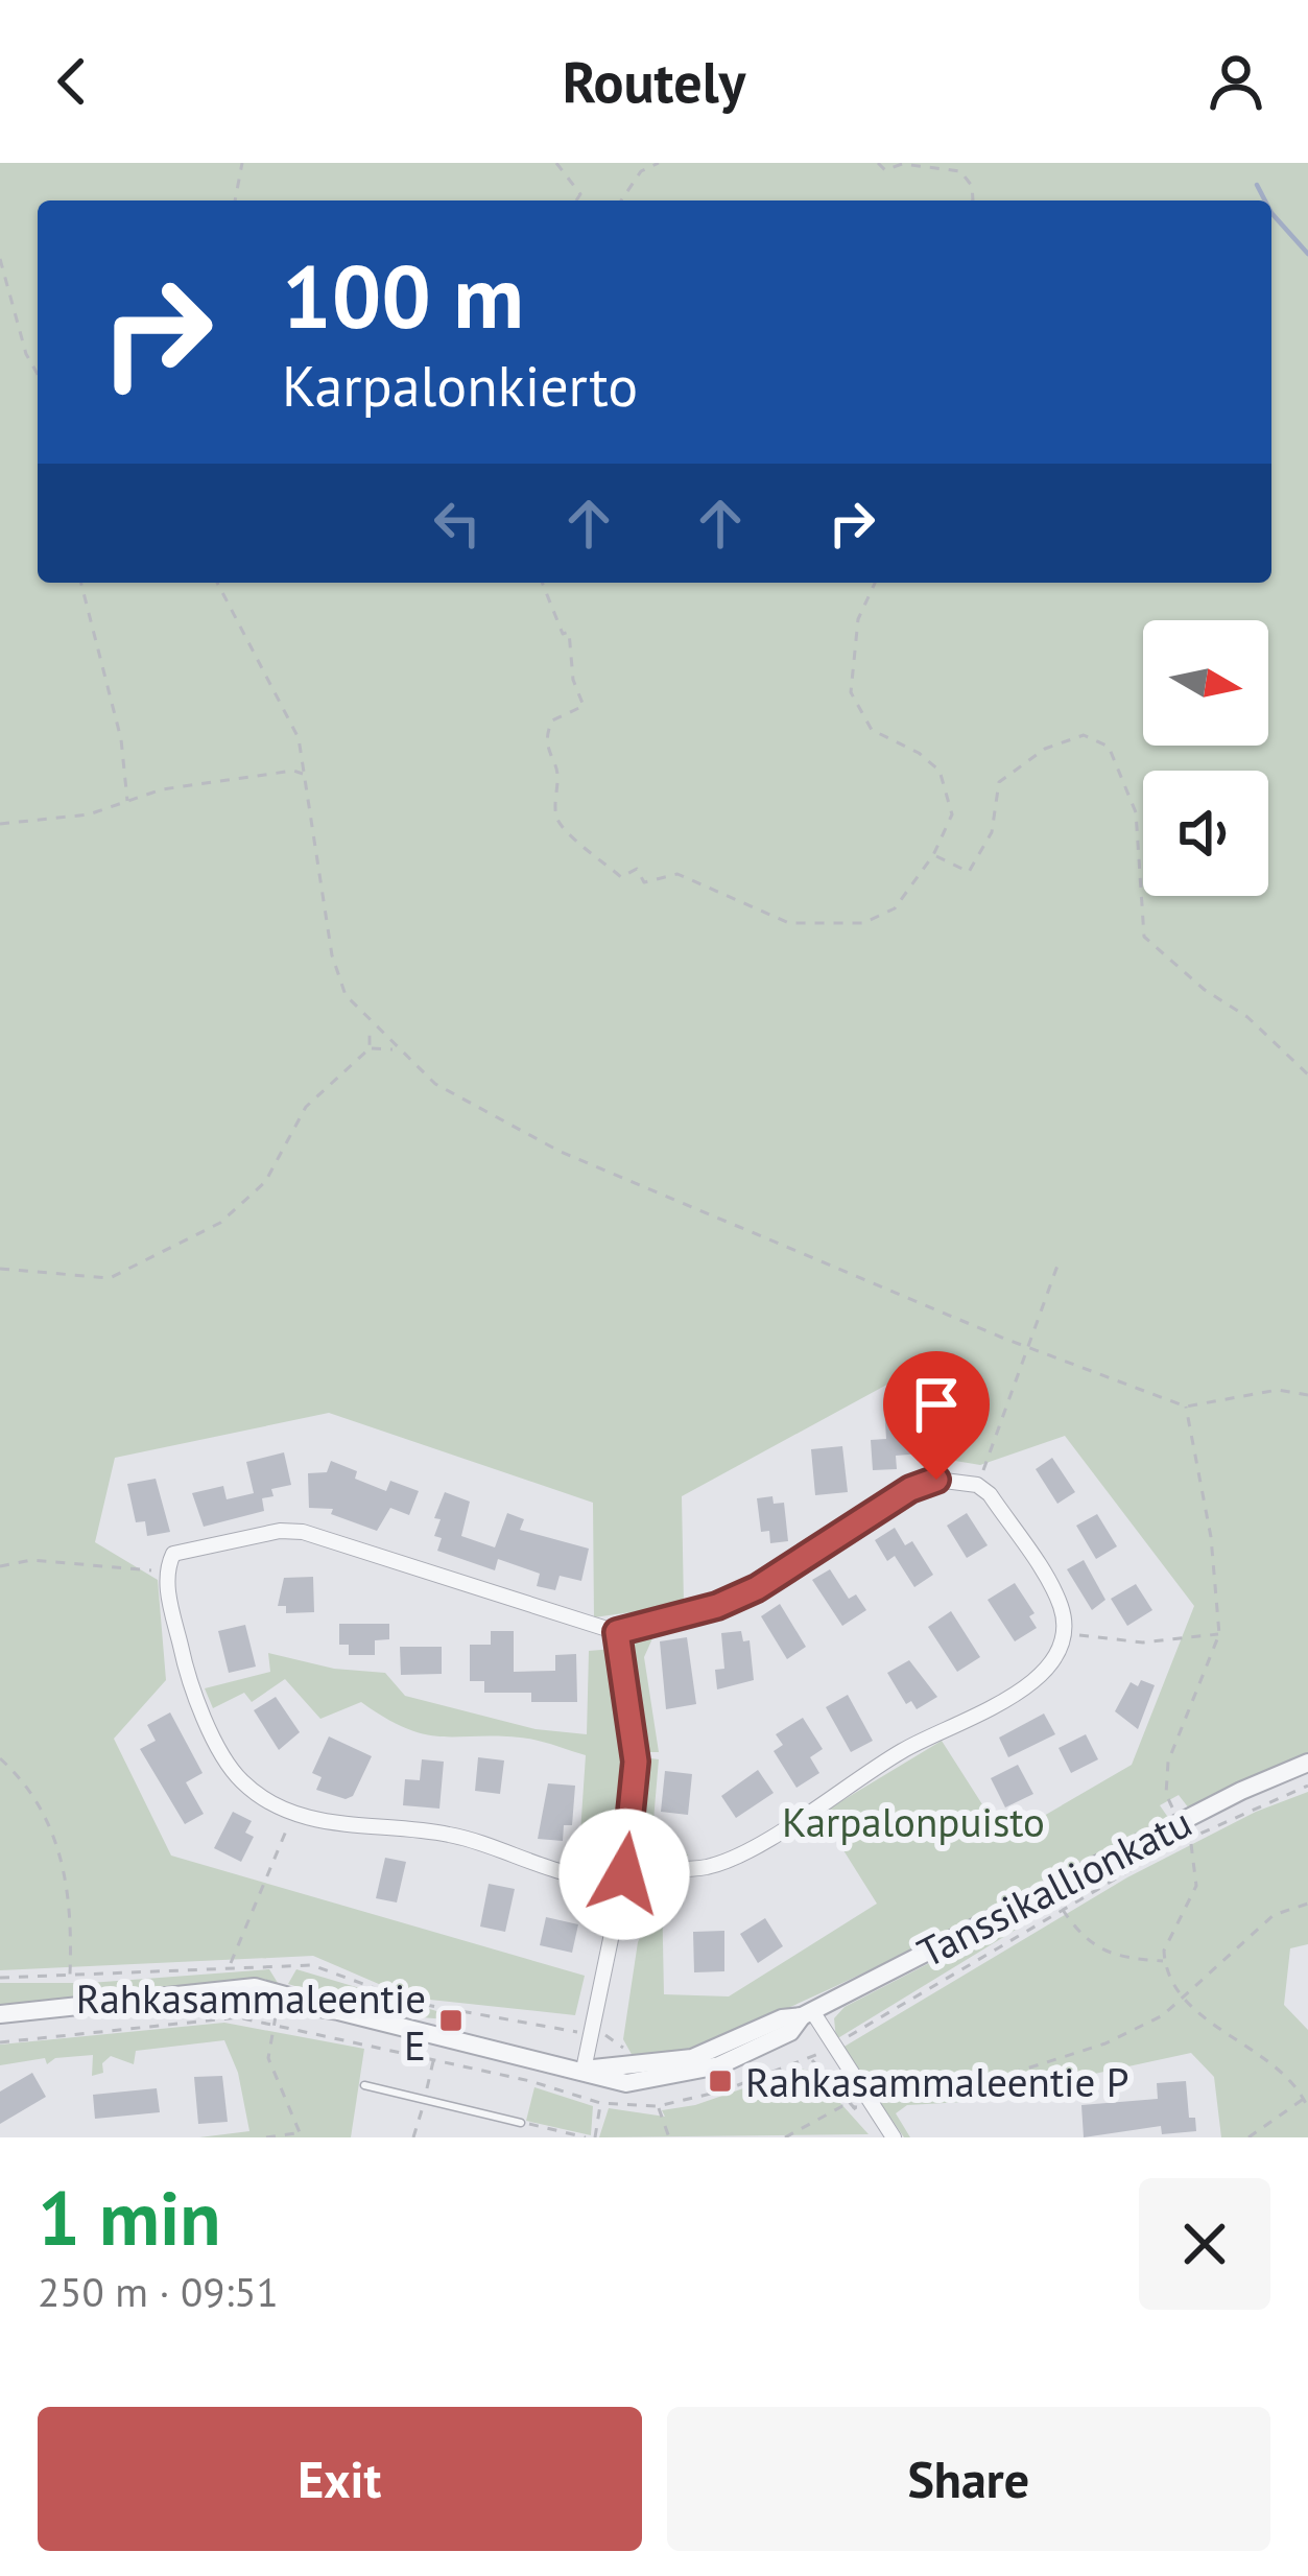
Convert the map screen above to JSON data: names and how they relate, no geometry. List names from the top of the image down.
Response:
{
  "streets": {
    "street": ["Tanssikallionkatu"]
  },
  "parks": ["Karpalonpuisto"],
  "places": {
    "transit": ["Rahkasammaleentie E", "Rahkasammaleentie P"]
  },
  "north": "right",
  "page": {
    "header": "Routely",
    "turn": ["100 m", "Karpalonkierto"],
    "heading": ["1 min", "250 m · 09:51"],
    "buttons": ["Exit", "Share"]
  }
}
